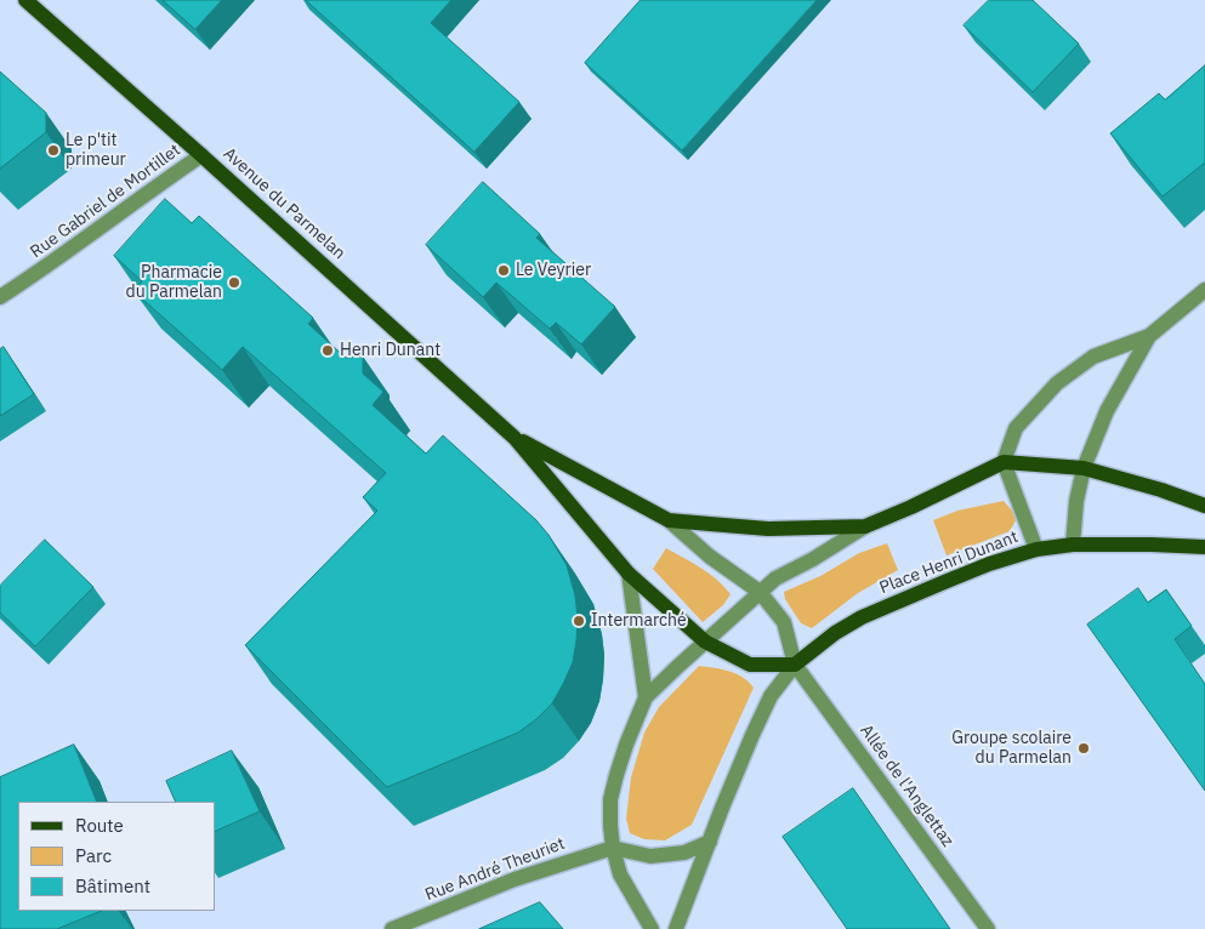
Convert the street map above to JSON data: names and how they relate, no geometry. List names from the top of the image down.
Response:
{
  "streets": {
    "main road": ["Avenue du Parmelan", "Place Henri Dunant"],
    "street": ["Rue Gabriel de Mortillet", "Allée de l'Anglettaz", "Rue André Theuriet"]
  },
  "crossings": [
    ["Rue Gabriel de Mortillet", "Avenue du Parmelan"],
    ["Place Henri Dunant", "Allée de l'Anglettaz"]
  ],
  "places": [
    "Le p'tit primeur",
    "Le Veyrier",
    "Pharmacie du Parmelan",
    "Henri Dunant",
    "Intermarché",
    "Groupe scolaire du Parmelan"
  ],
  "legend": ["Route", "Parc", "Bâtiment"]
}
